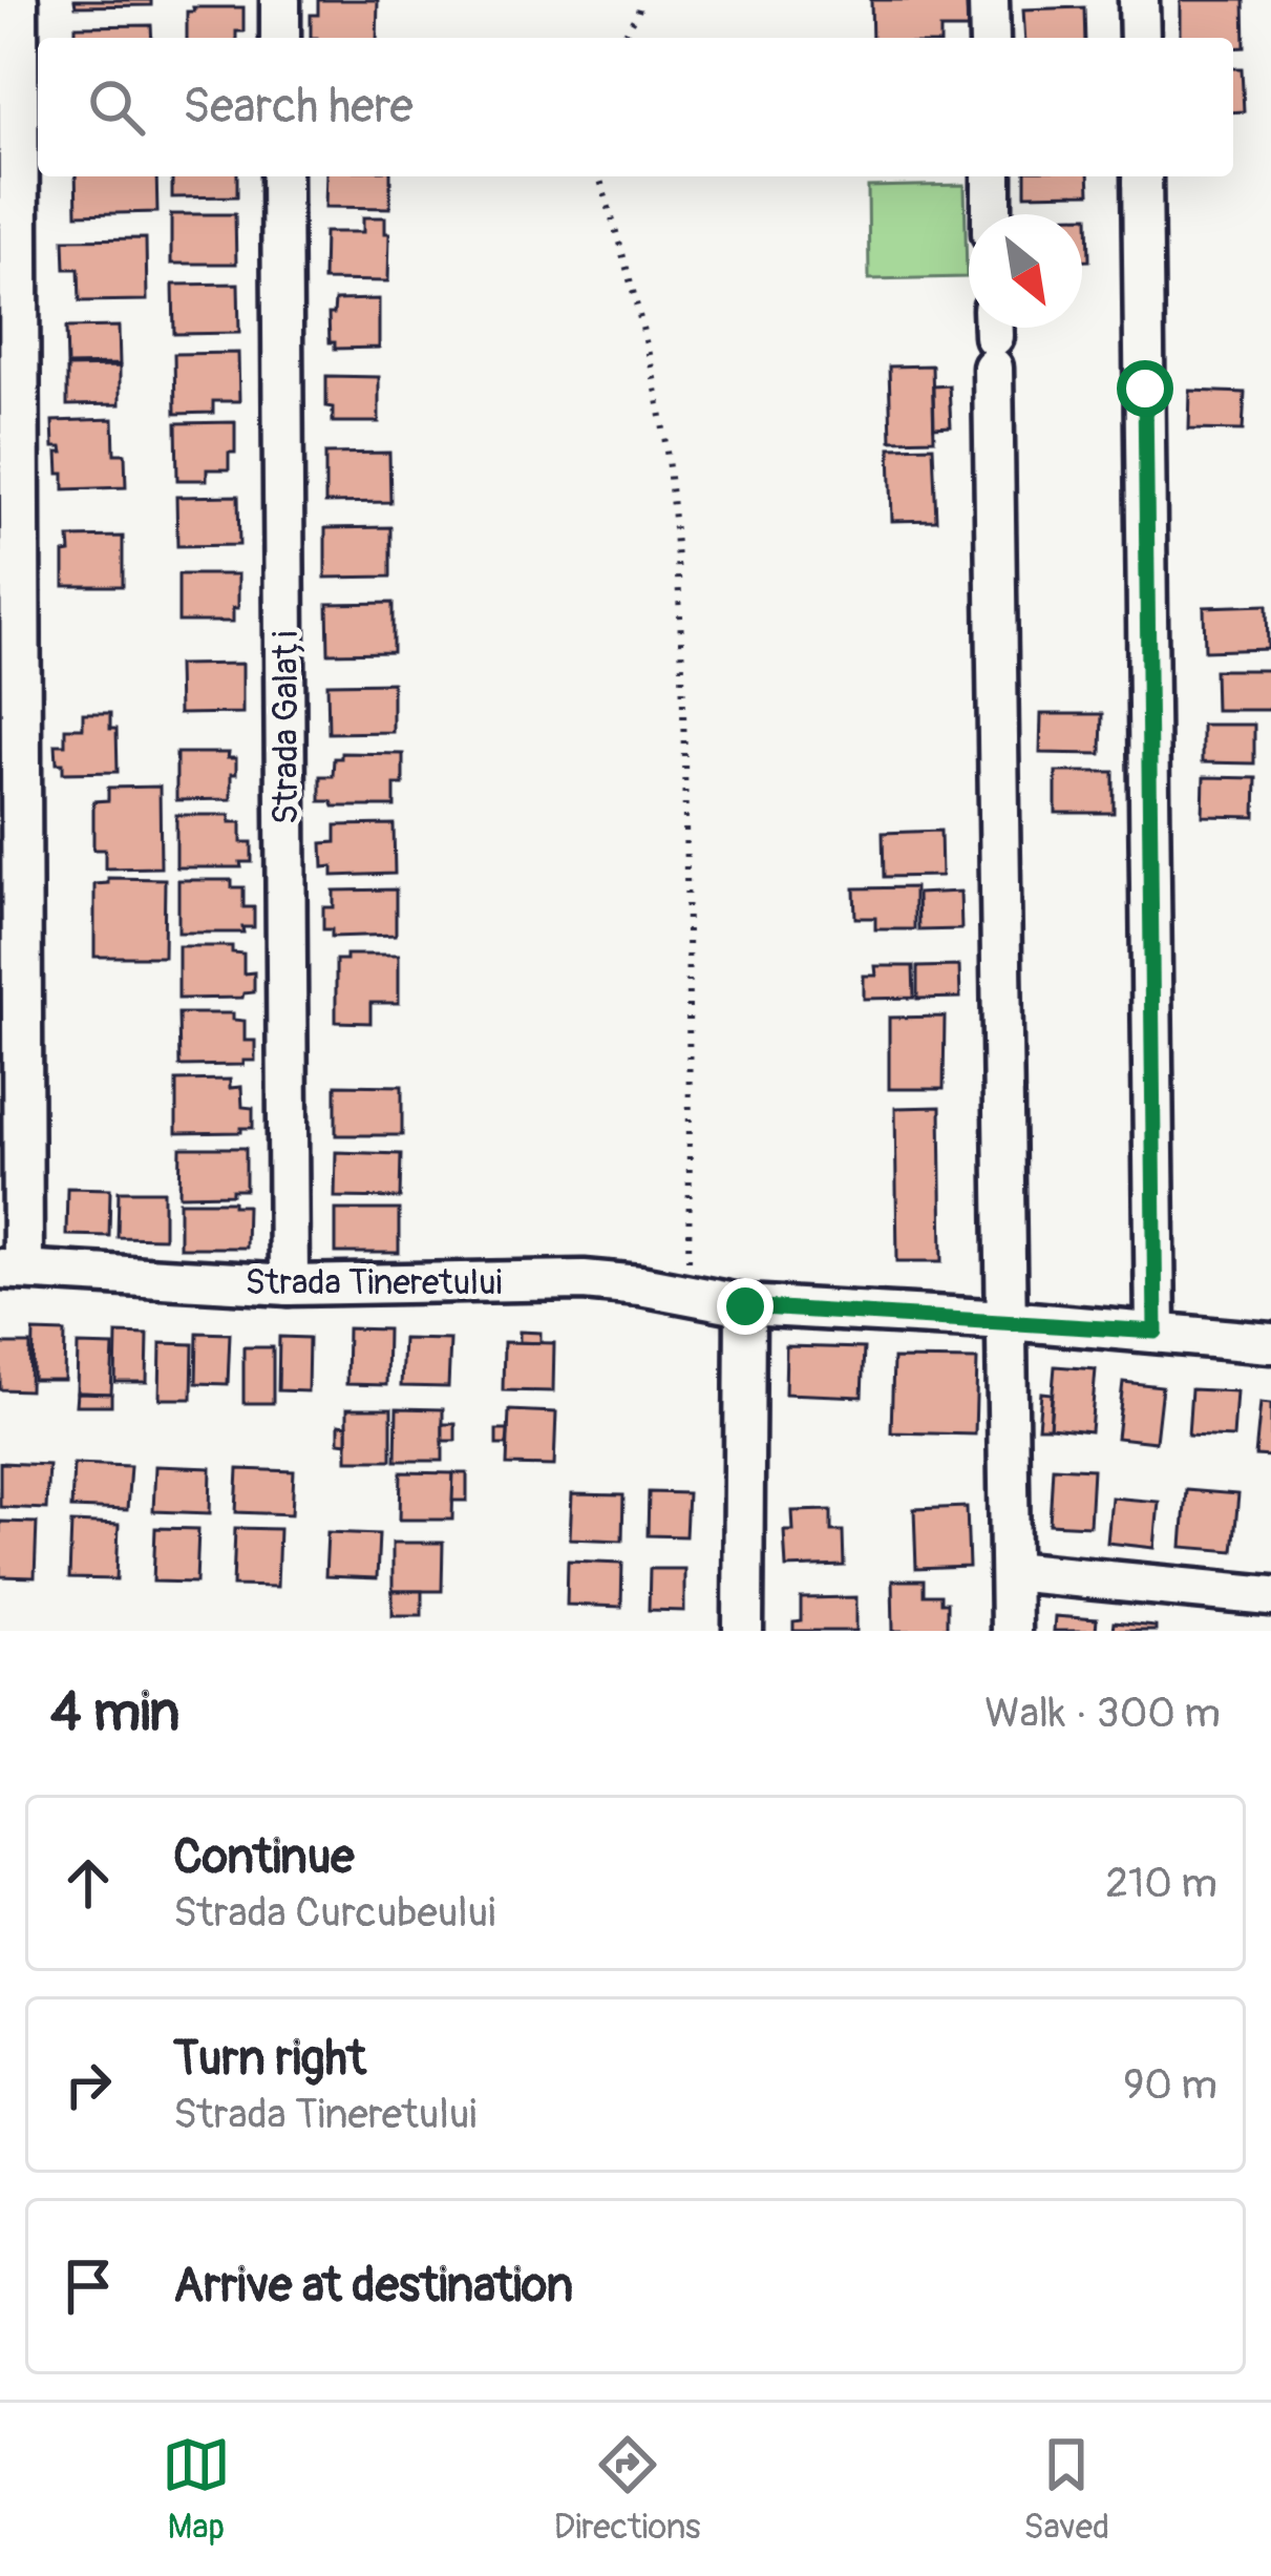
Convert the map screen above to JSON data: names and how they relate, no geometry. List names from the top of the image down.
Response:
{
  "streets": {
    "street": ["Strada Galați", "Strada Tineretului"]
  },
  "crossings": [
    ["Strada Galați", "Strada Tineretului"]
  ],
  "north": "bottom right",
  "page": {
    "search": "Search here",
    "heading": ["4 min", "Walk · 300 m"],
    "list": [
      ["Continue", "Strada Curcubeului", "210 m"],
      ["Turn right", "Strada Tineretului", "90 m"],
      "Arrive at destination"
    ],
    "nav": ["Map", "Directions", "Saved"]
  }
}
